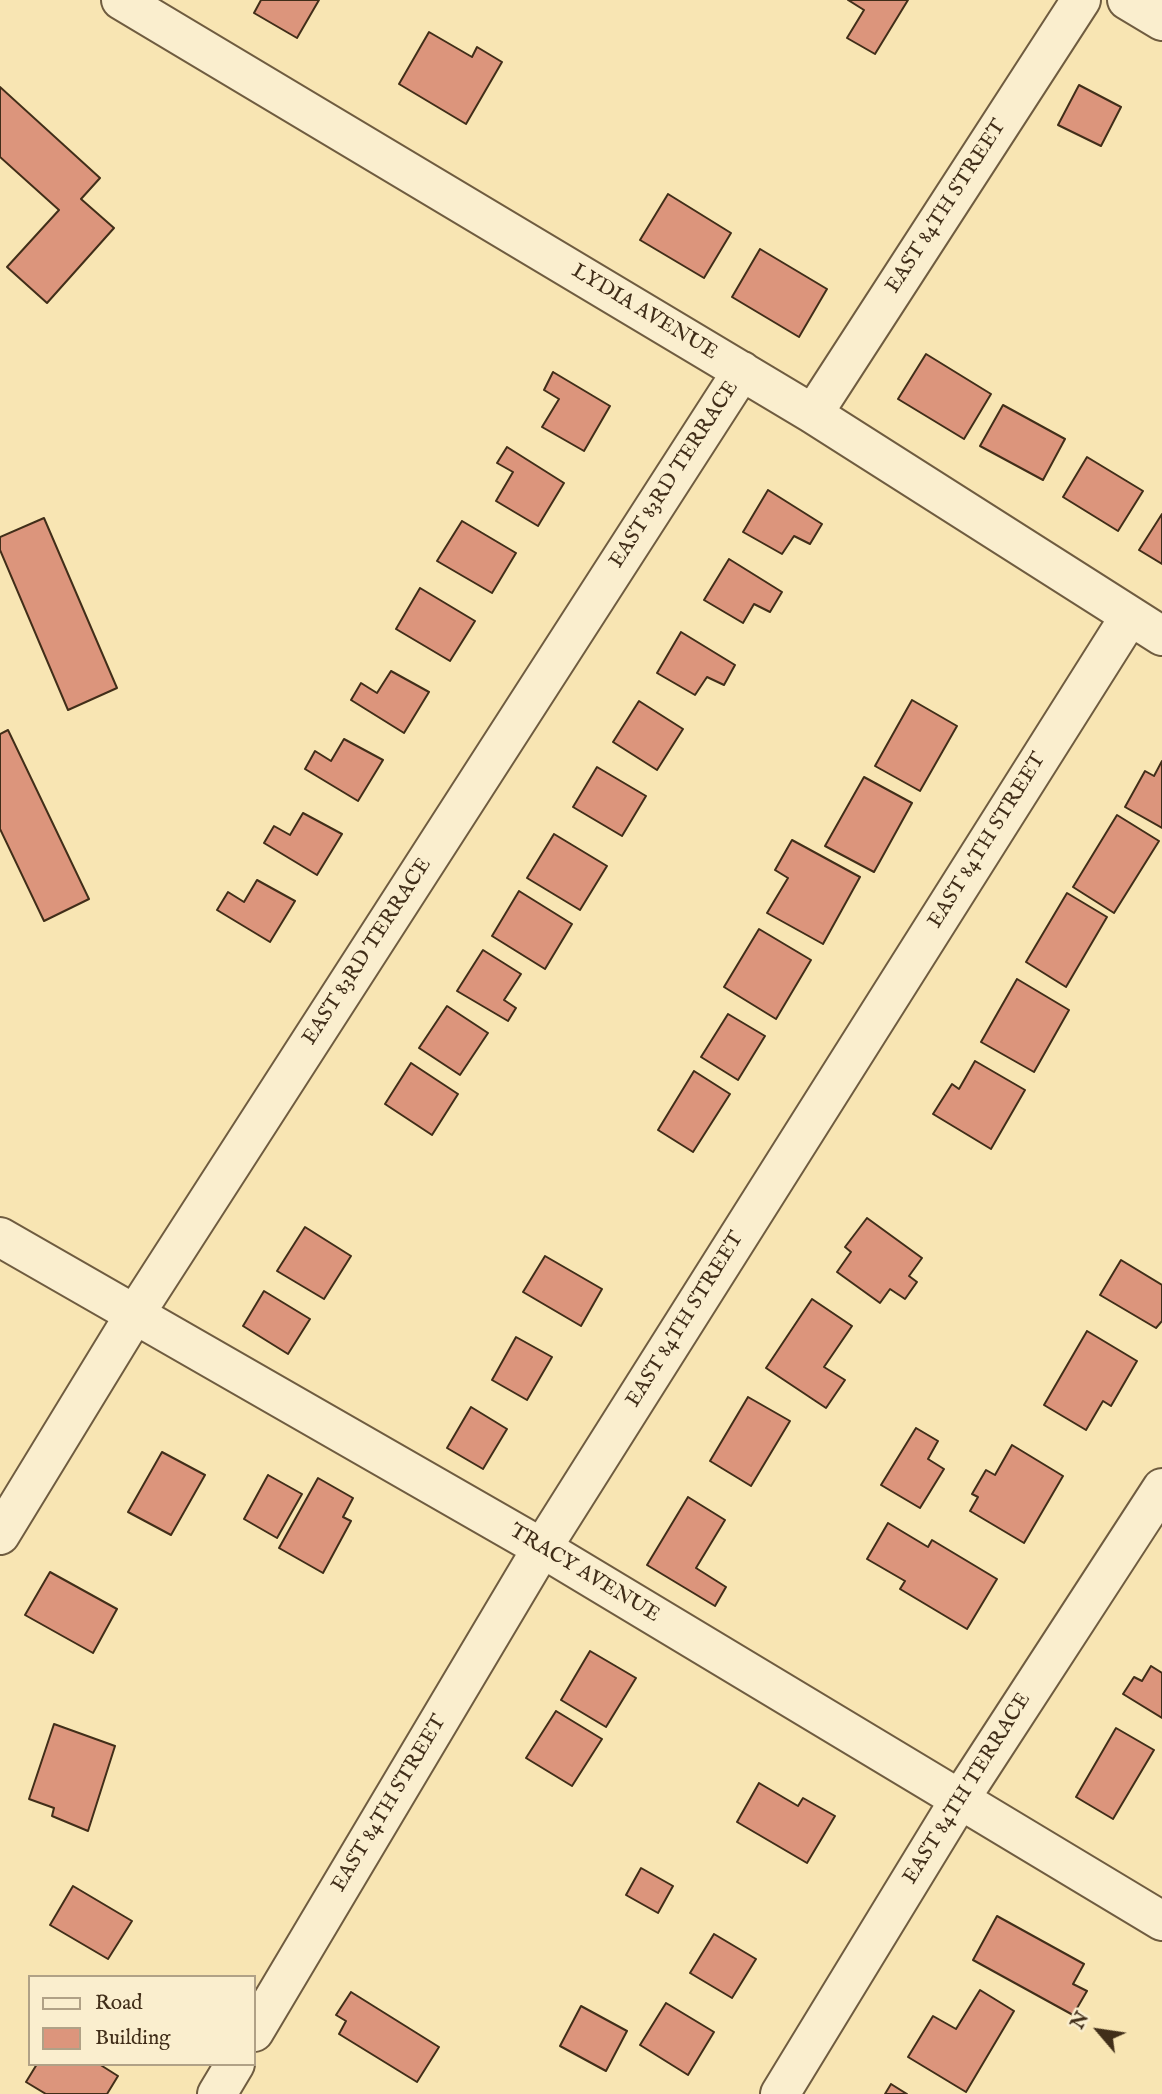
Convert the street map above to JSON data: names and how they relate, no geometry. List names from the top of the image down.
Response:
{
  "streets": {
    "street": [
      "EAST 84TH STREET",
      "LYDIA AVENUE",
      "EAST 83RD TERRACE",
      "TRACY AVENUE",
      "EAST 84TH TERRACE"
    ]
  },
  "crossings": [
    ["EAST 84TH STREET", "LYDIA AVENUE"],
    ["EAST 84TH STREET", "TRACY AVENUE"],
    ["LYDIA AVENUE", "EAST 83RD TERRACE"],
    ["EAST 83RD TERRACE", "TRACY AVENUE"],
    ["TRACY AVENUE", "EAST 84TH TERRACE"]
  ],
  "legend": ["Road", "Building"],
  "north": "top left"
}
